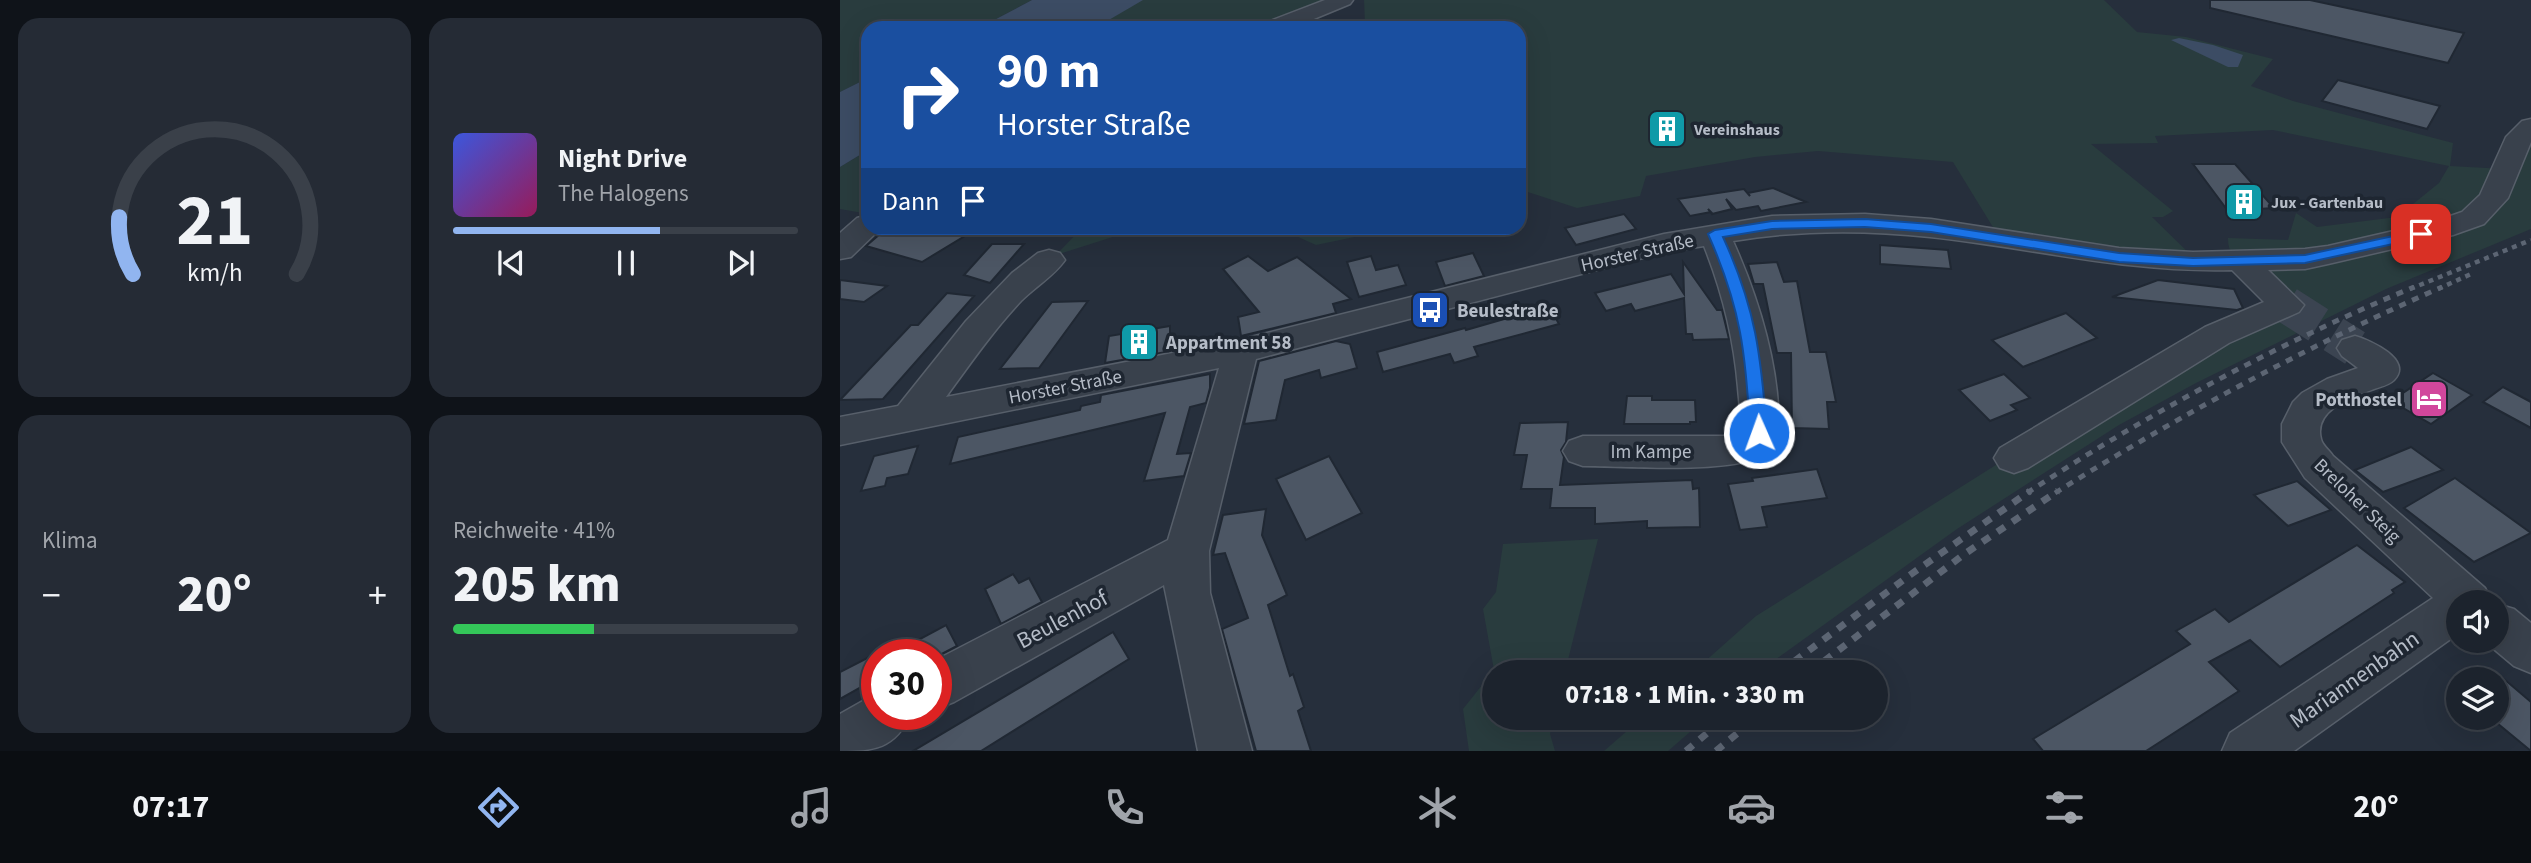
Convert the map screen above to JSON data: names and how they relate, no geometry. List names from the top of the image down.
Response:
{
  "streets": {
    "street": [
      "Horster Straße",
      "Im Kampe",
      "Breloher Steig",
      "Beulenhof",
      "Mariannenbahn"
    ]
  },
  "crossings": [
    ["Horster Straße", "Im Kampe"]
  ],
  "places": {
    "building": ["Vereinshaus", "Jux - Gartenbau", "Appartment 58"],
    "bus stop": ["Beulestraße"],
    "hotel": ["Potthostel"]
  },
  "page": {
    "turn": ["90 m", "Horster Straße"],
    "song": ["Night Drive", "The Halogens"],
    "then": "Dann",
    "tile": [
      "Klima",
      ["Reichweite · 41%", "205 km"]
    ],
    "heat": ["−", "20°", "+"],
    "limit": "30",
    "trip": "07:18 · 1 Min. · 330 m",
    "tabs": ["07:17", "20°"],
    "gauge": ["21", "km/h"]
  }
}
